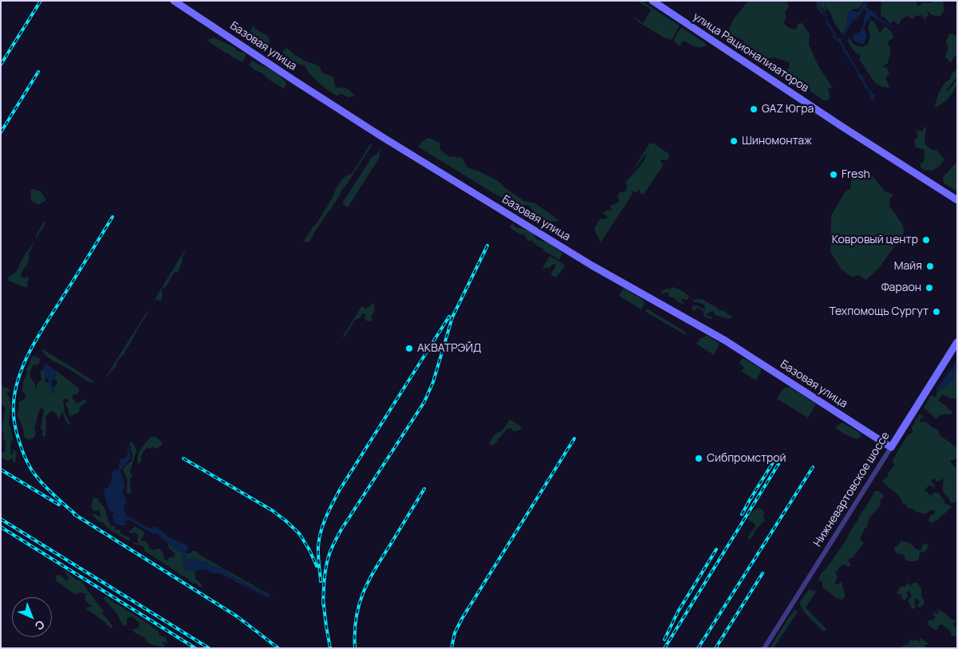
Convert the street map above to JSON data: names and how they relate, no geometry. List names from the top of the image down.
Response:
{
  "streets": {
    "street": ["Базовая улица", "улица Рационализаторов", "Нижневартовское шоссе"]
  },
  "crossings": [
    ["Базовая улица", "Нижневартовское шоссе"]
  ],
  "places": [
    "GAZ Югра",
    "Шиномонтаж",
    "Fresh",
    "Ковровый центр",
    "Майя",
    "Фараон",
    "Техпомощь Сургут",
    "АКВАТРЭЙД",
    "Сибпромстрой"
  ],
  "north": "bottom right"
}
